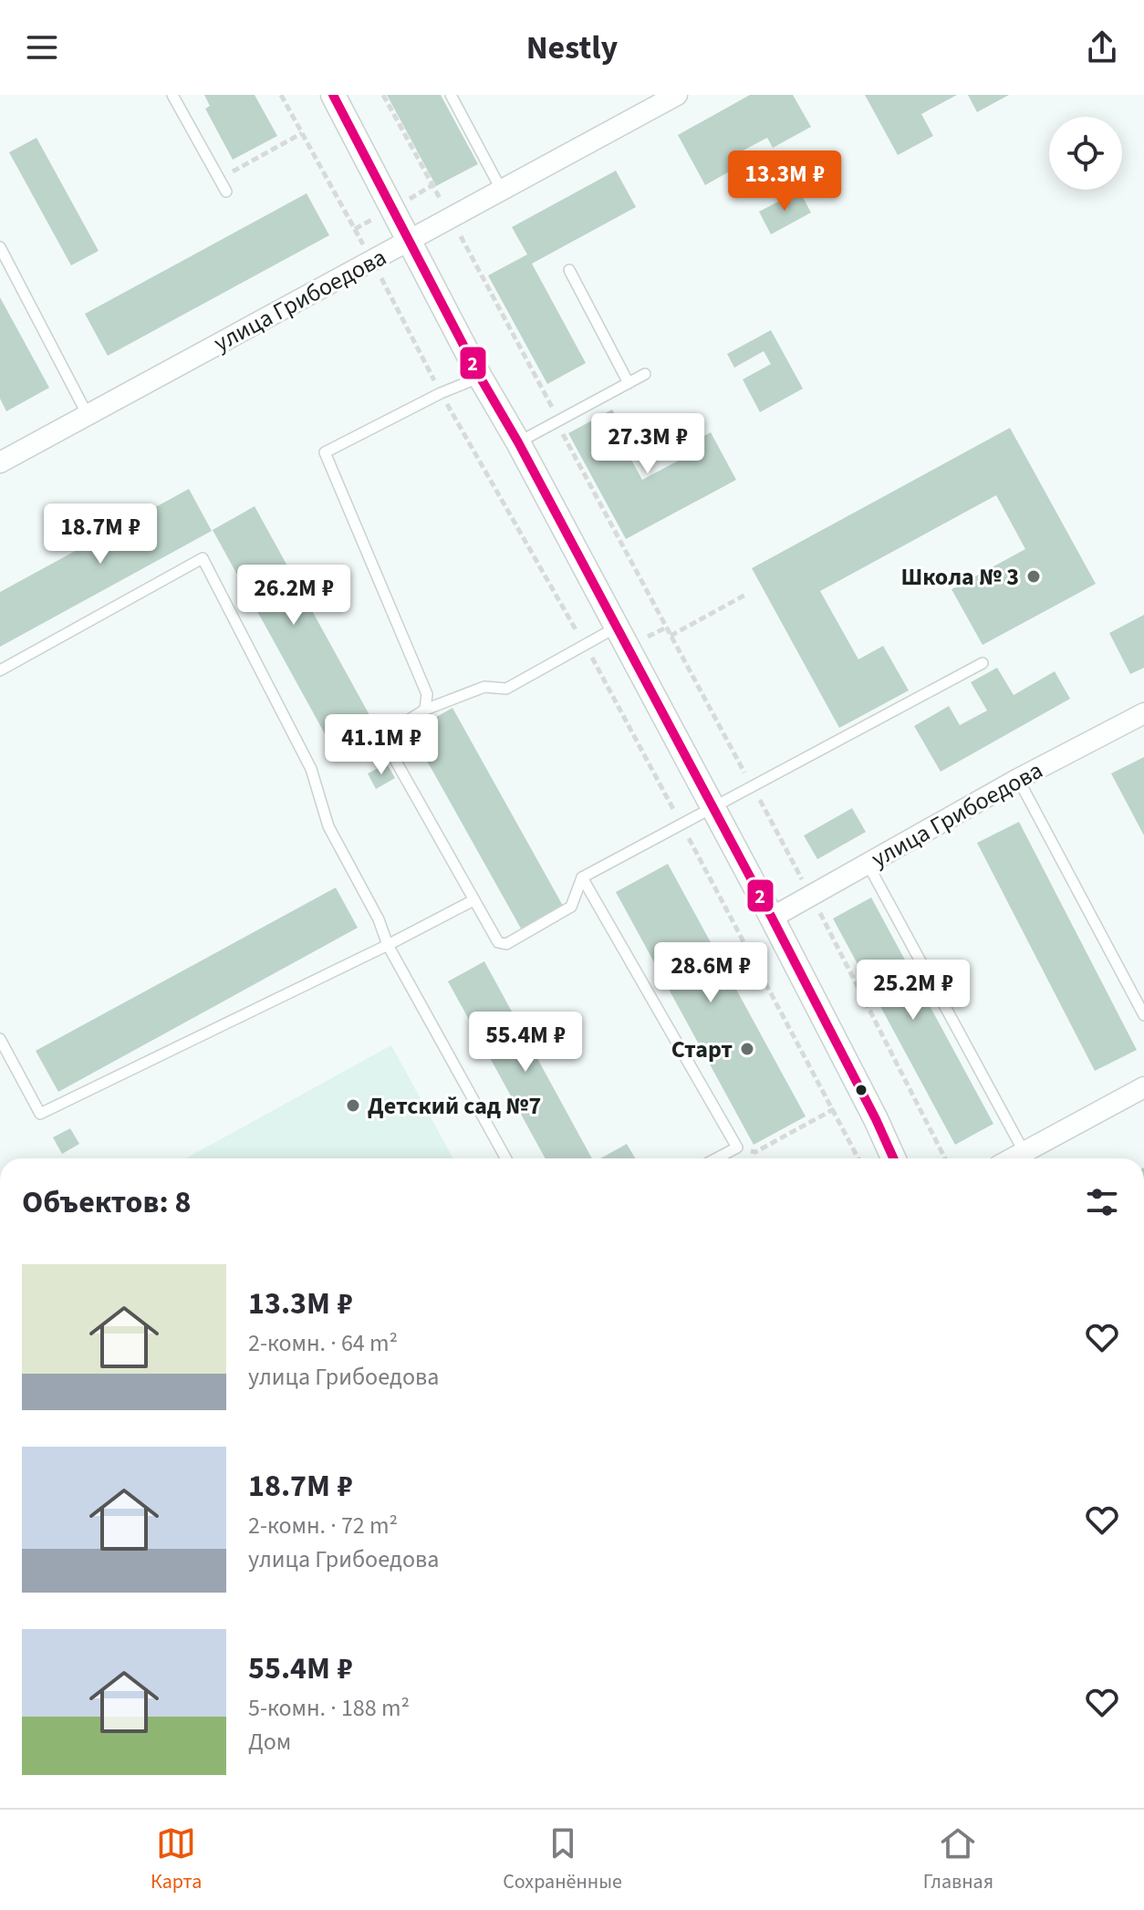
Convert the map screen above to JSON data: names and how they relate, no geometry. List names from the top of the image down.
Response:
{
  "streets": {
    "street": ["улица Грибоедова"]
  },
  "places": ["Школа № 3", "Старт", "Детский сад №7"],
  "lines": ["transit line 2"],
  "page": {
    "header": "Nestly",
    "price": [
      "13.3M ₽",
      "27.3M ₽",
      "18.7M ₽",
      "26.2M ₽",
      "41.1M ₽",
      "28.6M ₽",
      "25.2M ₽",
      "55.4M ₽"
    ],
    "heading": "Объектов: 8",
    "list": [
      {
        "name": "13.3M ₽",
        "note": "2-комн. · 64 m² · улица Грибоедова"
      },
      {
        "name": "18.7M ₽",
        "note": "2-комн. · 72 m² · улица Грибоедова"
      },
      {
        "name": "55.4M ₽",
        "note": "5-комн. · 188 m² · Дом"
      }
    ],
    "tabs": ["Карта", "Сохранённые", "Главная"]
  }
}
